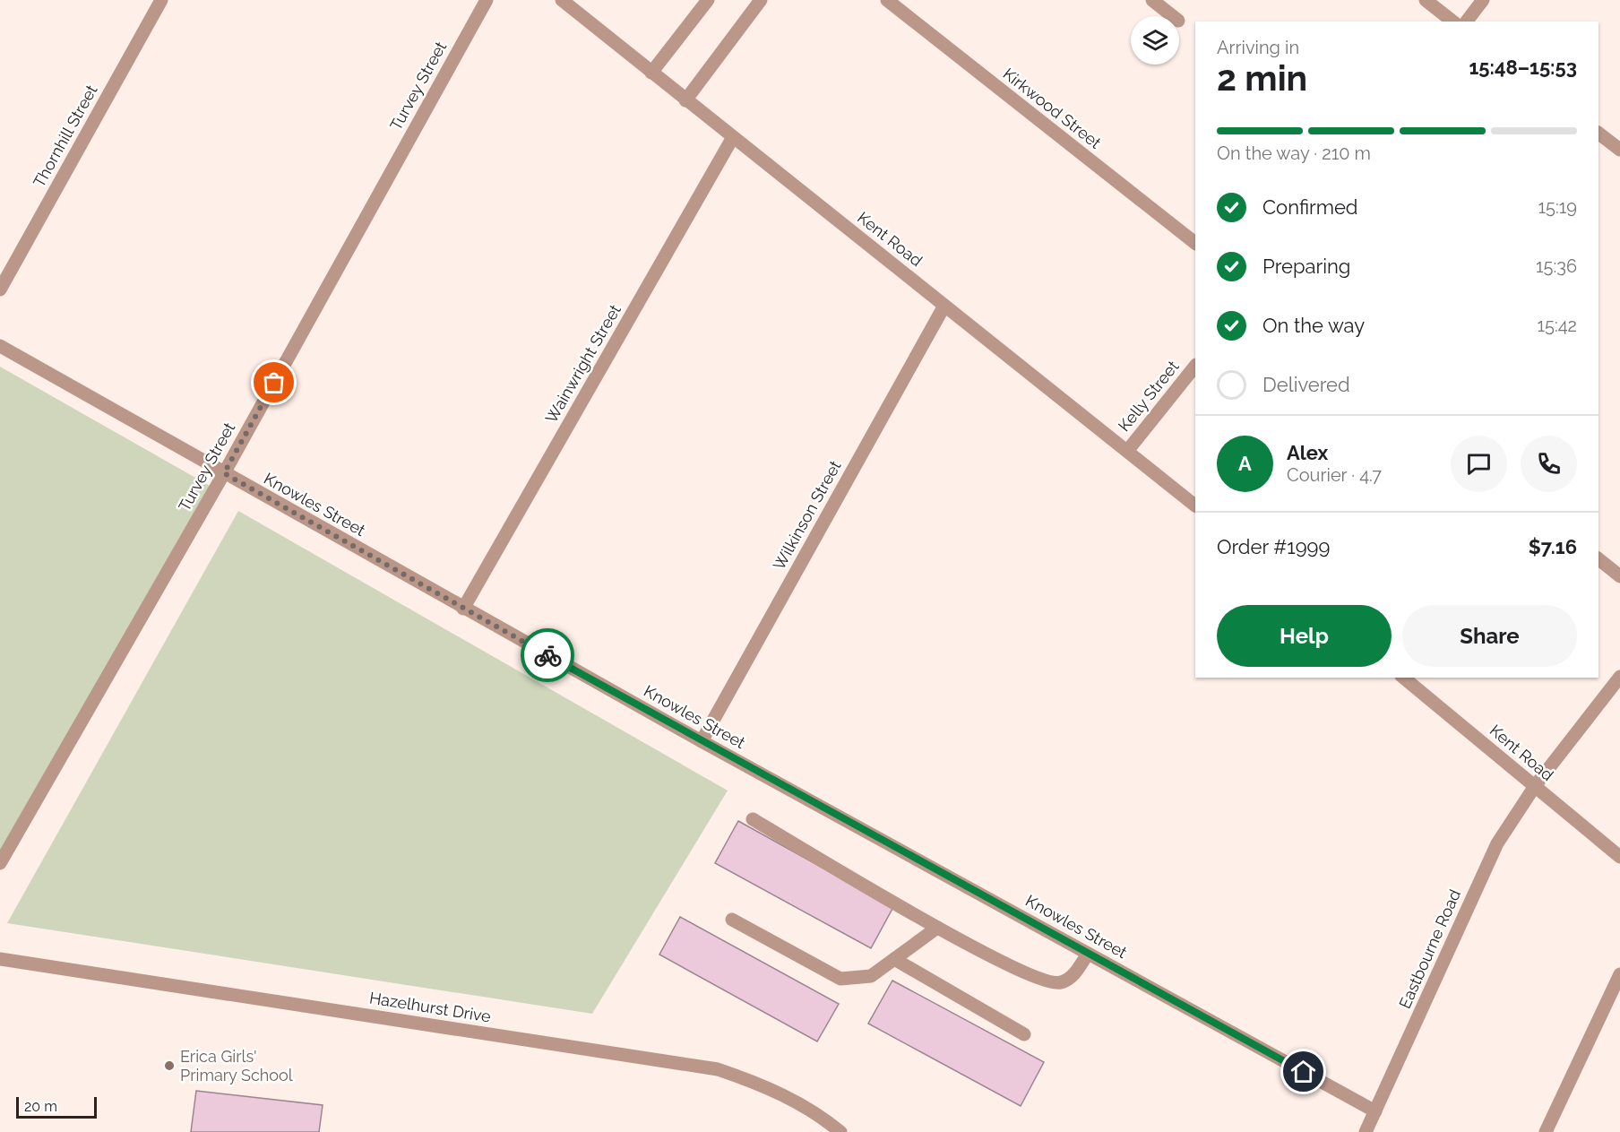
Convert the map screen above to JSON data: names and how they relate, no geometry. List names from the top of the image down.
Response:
{
  "streets": {
    "street": [
      "Turvey Street",
      "Kirkwood Street",
      "Thornhill Street",
      "Kent Road",
      "Wainwright Street",
      "Kelly Street",
      "Knowles Street",
      "Wilkinson Street",
      "Eastbourne Road",
      "Hazelhurst Drive"
    ]
  },
  "crossings": [
    ["Turvey Street", "Knowles Street"],
    ["Kent Road", "Wainwright Street"],
    ["Kent Road", "Kelly Street"],
    ["Kent Road", "Wilkinson Street"],
    ["Kent Road", "Eastbourne Road"],
    ["Wainwright Street", "Knowles Street"],
    ["Knowles Street", "Wilkinson Street"],
    ["Knowles Street", "Eastbourne Road"]
  ],
  "places": ["Erica Girls' Primary School"],
  "scale_bar": "20 m",
  "page": {
    "heading": ["2 min", "Arriving in", "15:48–15:53"],
    "panel": [
      "Alex",
      "Courier · 4.7",
      "Order #1999",
      "$7.16"
    ],
    "bar": "On the way · 210 m",
    "list": [
      ["Confirmed", "15:19"],
      ["Preparing", "15:36"],
      ["On the way", "15:42"],
      "Delivered"
    ],
    "round": "A",
    "buttons": ["Help", "Share"],
    "scale": "20 m"
  }
}
